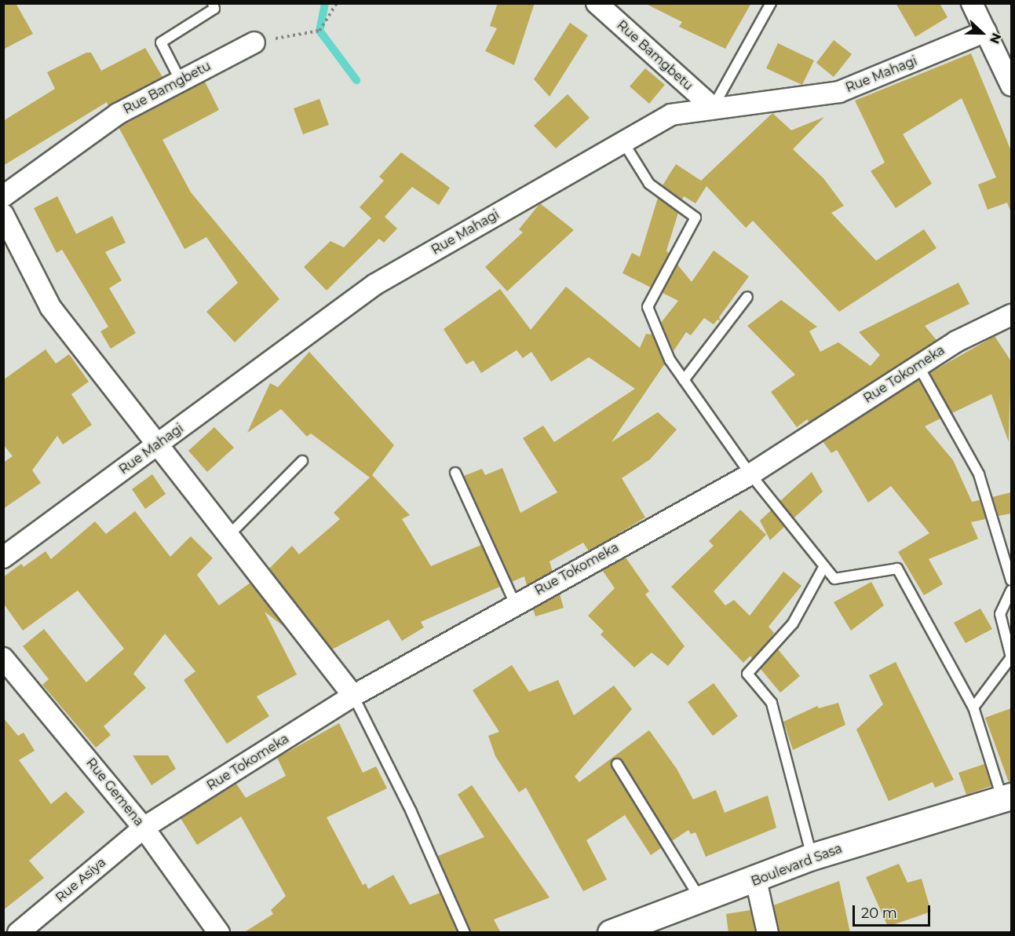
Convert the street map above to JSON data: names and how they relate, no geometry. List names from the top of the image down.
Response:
{
  "streets": {
    "street": [
      "Rue Bamgbetu",
      "Rue Mahagi",
      "Rue Tokomeka",
      "Rue Gemena",
      "Boulevard Sasa",
      "Rue Asiya"
    ]
  },
  "crossings": [
    ["Rue Bamgbetu", "Rue Mahagi"],
    ["Rue Tokomeka", "Rue Gemena"],
    ["Rue Tokomeka", "Rue Asiya"],
    ["Rue Gemena", "Rue Asiya"]
  ],
  "scale_bar": "20 m",
  "north": "right"
}
